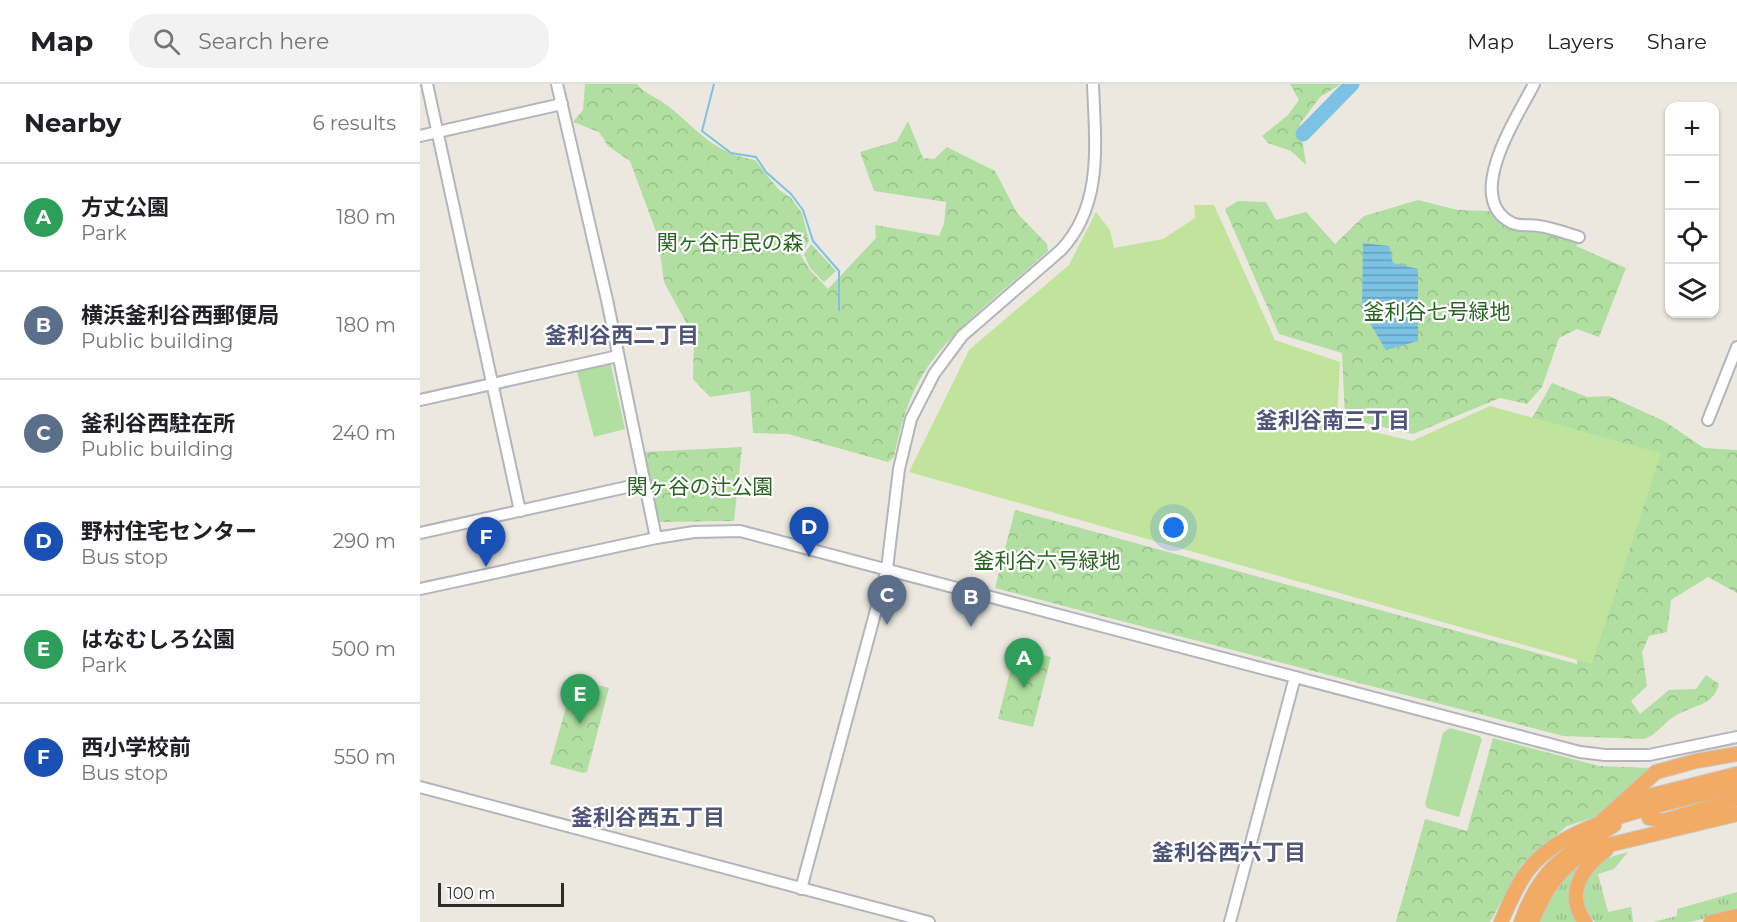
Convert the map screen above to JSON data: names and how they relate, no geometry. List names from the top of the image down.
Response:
{
  "districts": [
    "釜利谷西二丁目",
    "釜利谷南三丁目",
    "釜利谷西五丁目",
    "釜利谷西六丁目"
  ],
  "parks": [
    "関ヶ谷市民の森",
    "釜利谷七号緑地",
    "関ヶ谷の辻公園",
    "釜利谷六号緑地"
  ],
  "scale_bar": "100 m",
  "page": {
    "header": "Map",
    "search": "Search here",
    "nav": ["Map", "Layers", "Share"],
    "heading": ["Nearby", "6 results"],
    "map_buttons": ["+", "−"],
    "list": [
      {
        "mark": "A",
        "name": "方丈公園",
        "note": "Park",
        "value": "180 m"
      },
      {
        "mark": "B",
        "name": "横浜釜利谷西郵便局",
        "note": "Public building",
        "value": "180 m"
      },
      {
        "mark": "C",
        "name": "釜利谷西駐在所",
        "note": "Public building",
        "value": "240 m"
      },
      {
        "mark": "D",
        "name": "野村住宅センター",
        "note": "Bus stop",
        "value": "290 m"
      },
      {
        "mark": "E",
        "name": "はなむしろ公園",
        "note": "Park",
        "value": "500 m"
      },
      {
        "mark": "F",
        "name": "西小学校前",
        "note": "Bus stop",
        "value": "550 m"
      }
    ],
    "pins": [
      "D",
      "F",
      "C",
      "B",
      "A",
      "E"
    ],
    "scale": "100 m"
  }
}
